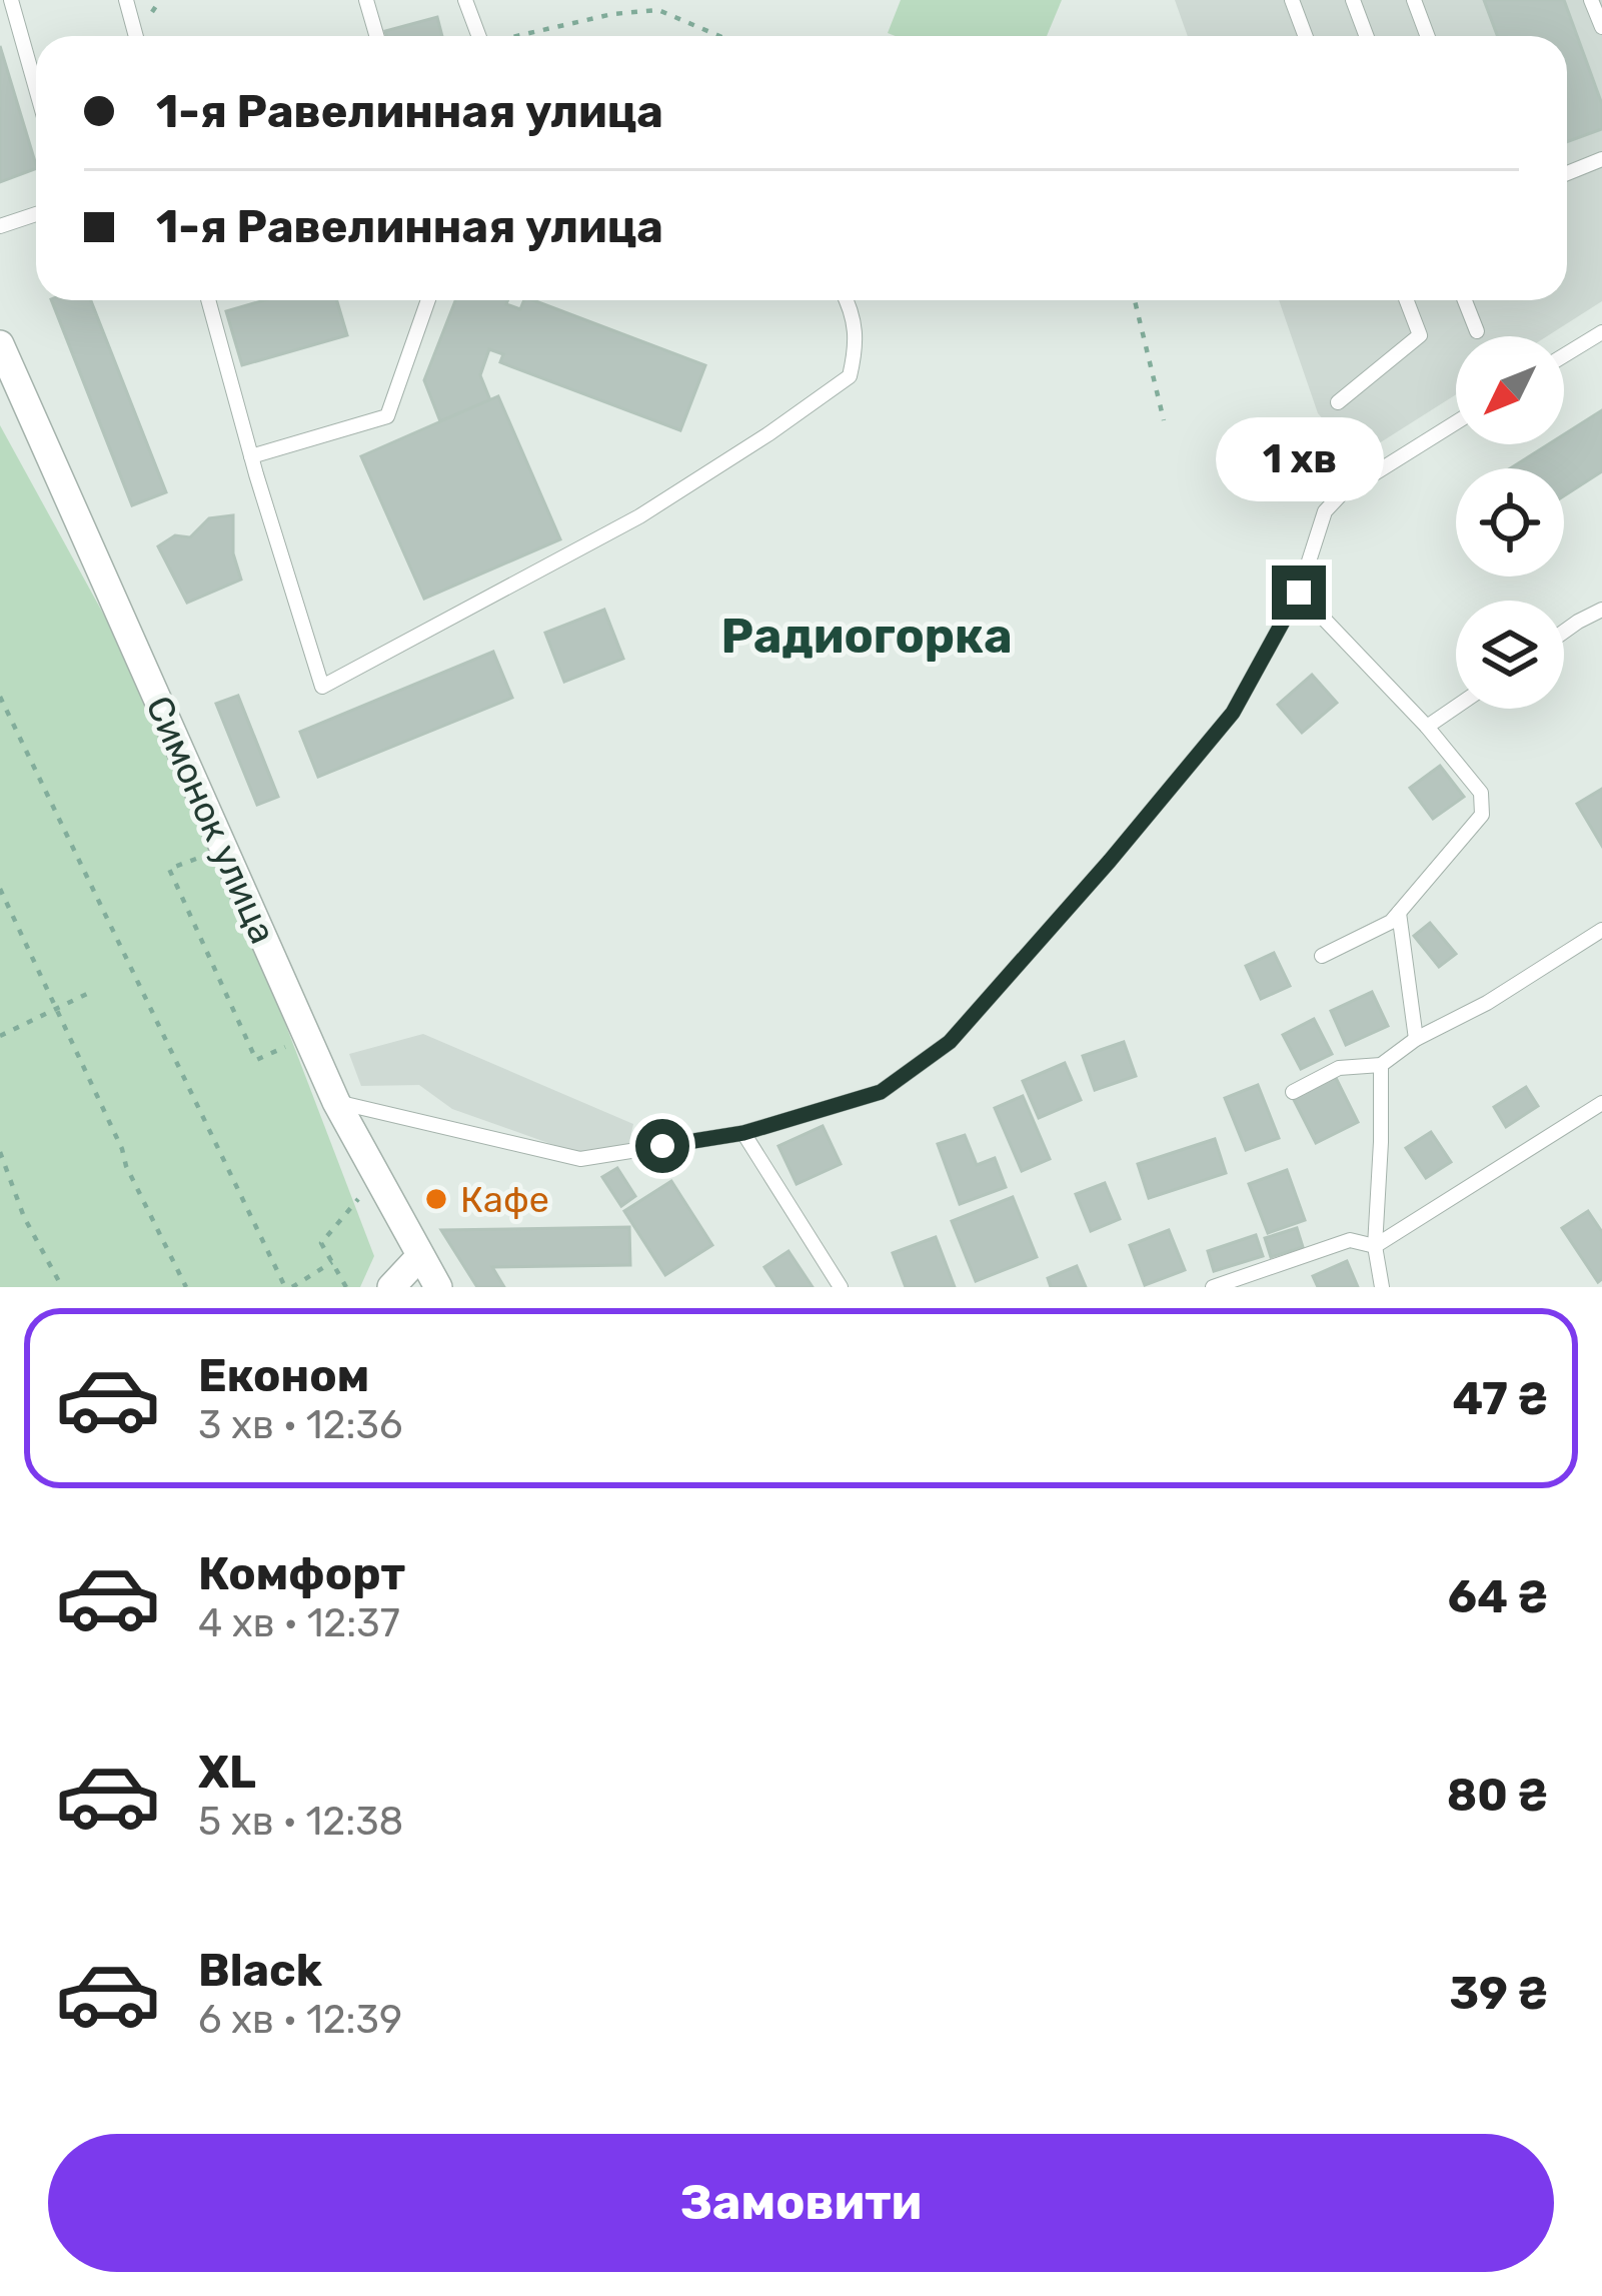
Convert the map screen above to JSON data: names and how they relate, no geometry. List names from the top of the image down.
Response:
{
  "streets": {
    "street": ["Симонок улица"]
  },
  "districts": ["Радиогорка"],
  "places": ["Кафе"],
  "north": "bottom left",
  "page": {
    "banner": ["1-я Равелинная улица", "1-я Равелинная улица"],
    "bubble": "1 хв",
    "list": [
      {
        "name": "Економ",
        "note": "3 хв · 12:36",
        "value": "47 ₴"
      },
      {
        "name": "Комфорт",
        "note": "4 хв · 12:37",
        "value": "64 ₴"
      },
      {
        "name": "XL",
        "note": "5 хв · 12:38",
        "value": "80 ₴"
      },
      {
        "name": "Black",
        "note": "6 хв · 12:39",
        "value": "39 ₴"
      }
    ],
    "buttons": "Замовити"
  }
}
